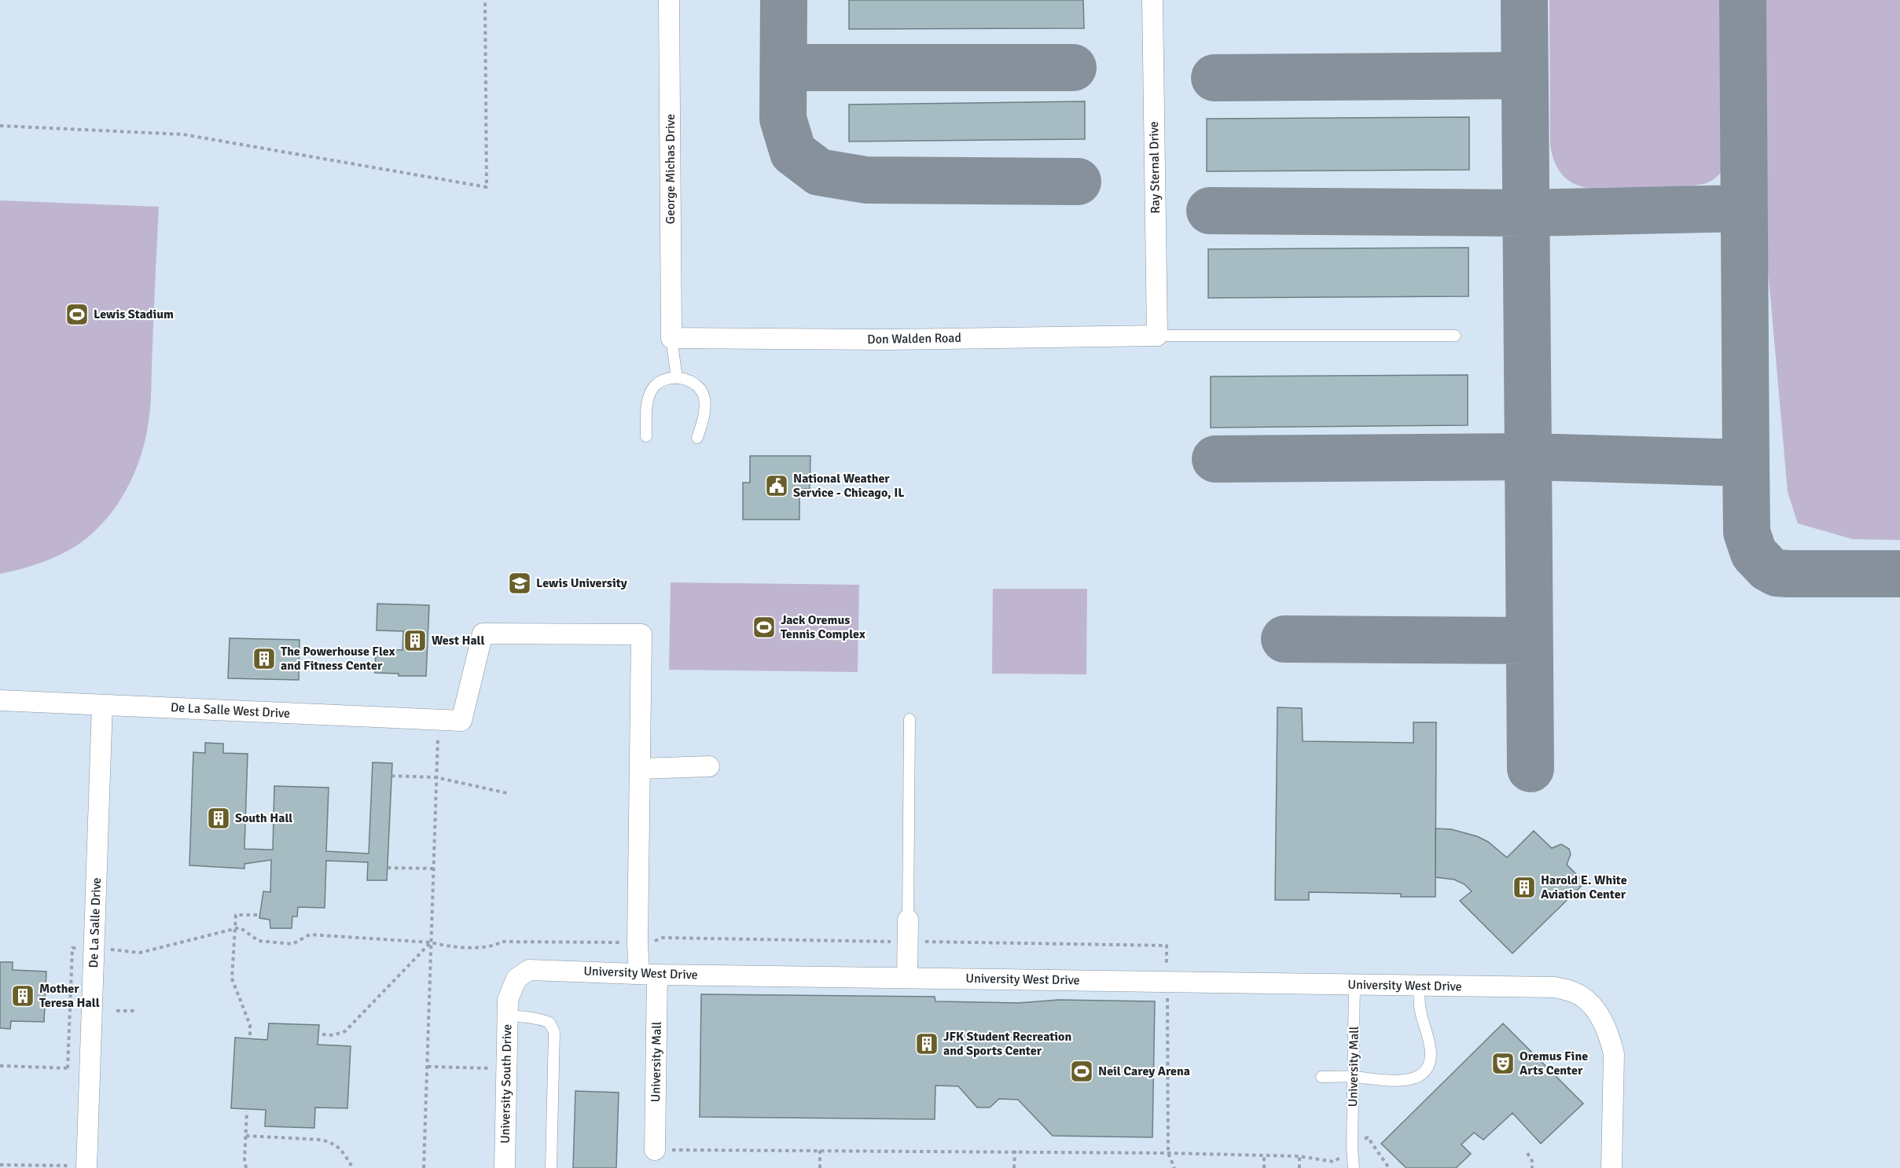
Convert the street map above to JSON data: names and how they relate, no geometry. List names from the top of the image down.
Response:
{
  "streets": {
    "street": [
      "Ray Sternal Drive",
      "George Michas Drive",
      "Don Walden Road",
      "De La Salle West Drive",
      "De La Salle Drive",
      "University West Drive",
      "University Mall",
      "University South Drive"
    ]
  },
  "crossings": [
    ["Ray Sternal Drive", "Don Walden Road"],
    ["George Michas Drive", "Don Walden Road"],
    ["De La Salle West Drive", "De La Salle Drive"],
    ["De La Salle West Drive", "University Mall"],
    ["University West Drive", "University Mall"],
    ["University West Drive", "University South Drive"]
  ],
  "places": {
    "sports": ["Lewis Stadium", "Jack Oremus Tennis Complex", "Neil Carey Arena"],
    "public building": ["National Weather Service - Chicago, IL"],
    "school or university": ["Lewis University"],
    "building": [
      "West Hall",
      "The Powerhouse Flex and Fitness Center",
      "South Hall",
      "Harold E. White Aviation Center",
      "Mother Teresa Hall",
      "JFK Student Recreation and Sports Center"
    ],
    "theatre": ["Oremus Fine Arts Center"]
  }
}
